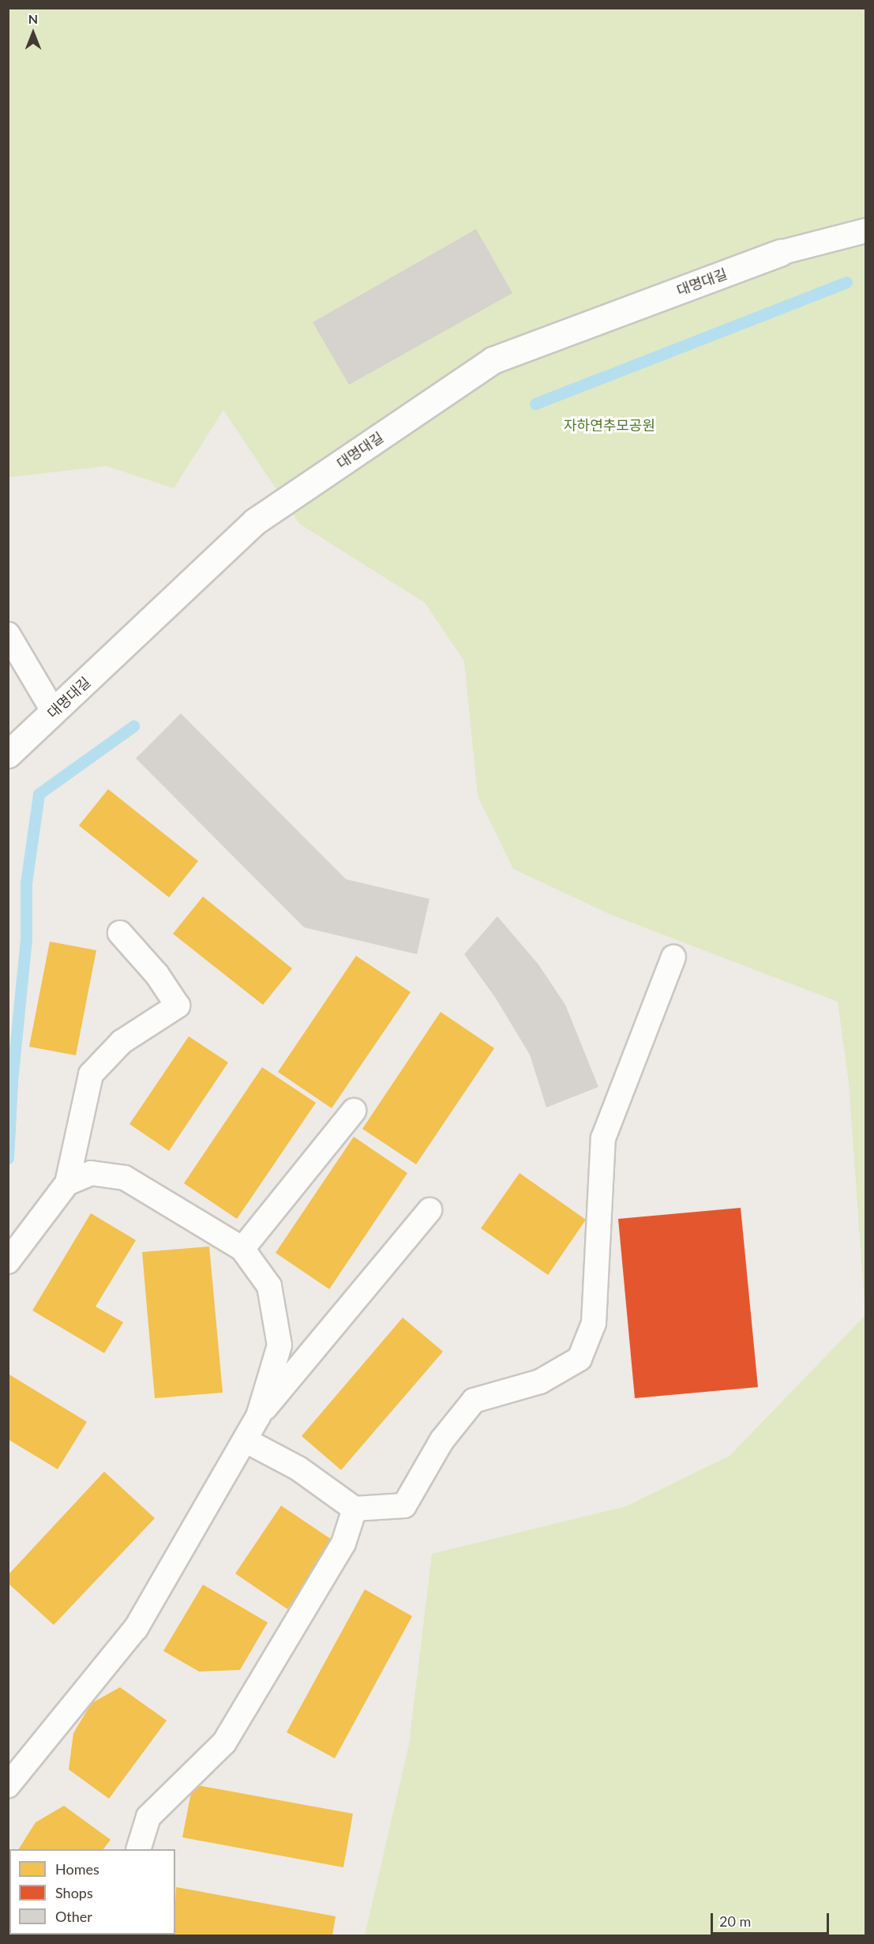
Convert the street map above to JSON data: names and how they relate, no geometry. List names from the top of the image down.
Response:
{
  "streets": {
    "street": ["대명대길"]
  },
  "parks": ["자하연추모공원"],
  "legend": ["Homes", "Shops", "Other"],
  "scale_bar": "20 m",
  "north": "top"
}
